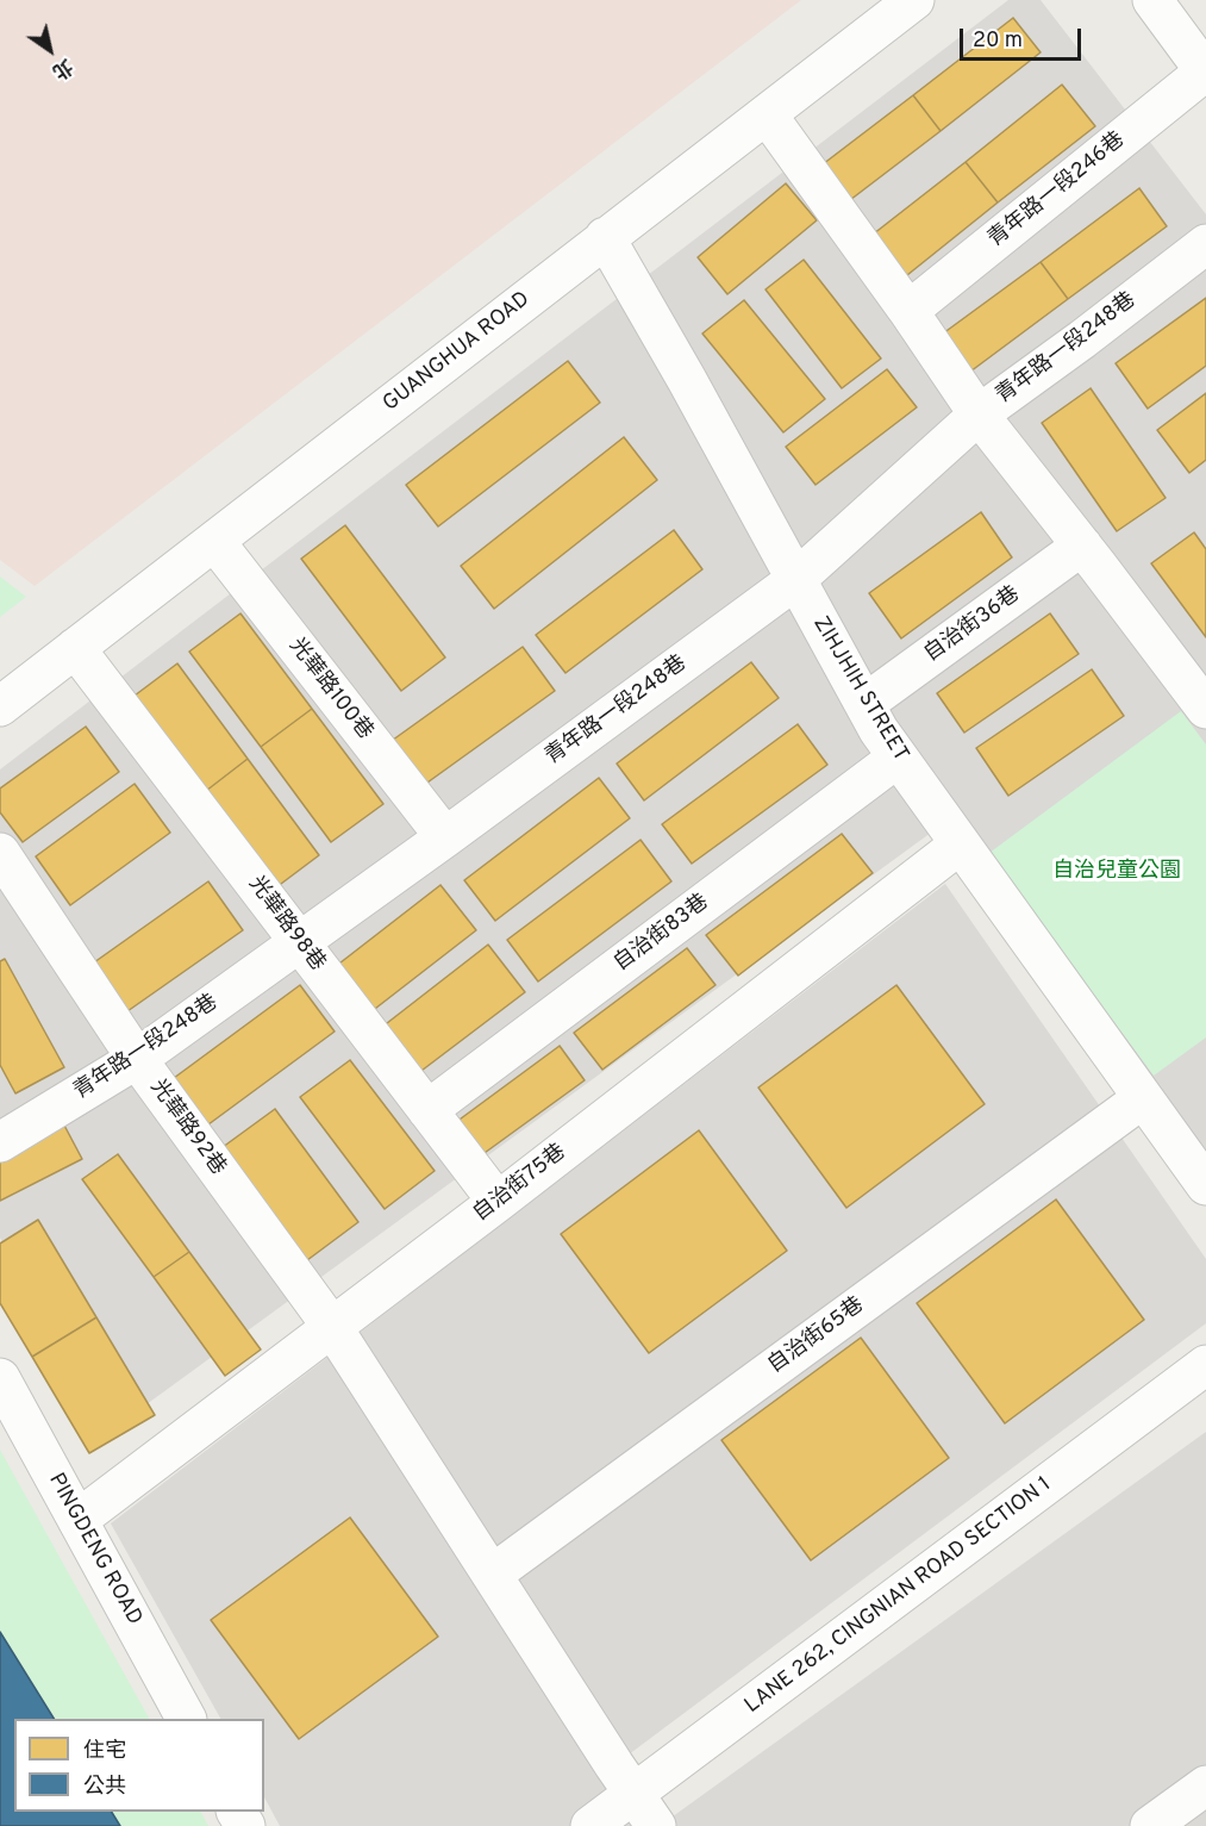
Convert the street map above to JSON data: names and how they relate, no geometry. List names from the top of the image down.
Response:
{
  "streets": {
    "street": [
      "青年路一段246巷",
      "青年路一段248巷",
      "GUANGHUA ROAD",
      "自治街36巷",
      "光華路100巷",
      "ZIHJHIH STREET",
      "光華路98巷",
      "自治街83巷",
      "光華路92巷",
      "自治街75巷",
      "自治街65巷",
      "PINGDENG ROAD",
      "LANE 262, CINGNIAN ROAD SECTION 1"
    ]
  },
  "crossings": [
    ["青年路一段248巷", "光華路100巷"],
    ["青年路一段248巷", "ZIHJHIH STREET"],
    ["青年路一段248巷", "光華路98巷"],
    ["青年路一段248巷", "光華路92巷"],
    ["GUANGHUA ROAD", "光華路100巷"],
    ["GUANGHUA ROAD", "ZIHJHIH STREET"],
    ["GUANGHUA ROAD", "光華路98巷"],
    ["自治街36巷", "ZIHJHIH STREET"],
    ["ZIHJHIH STREET", "自治街83巷"],
    ["ZIHJHIH STREET", "自治街75巷"],
    ["ZIHJHIH STREET", "自治街65巷"],
    ["光華路98巷", "自治街83巷"],
    ["光華路98巷", "自治街75巷"],
    ["光華路92巷", "自治街75巷"],
    ["光華路92巷", "自治街65巷"],
    ["光華路92巷", "LANE 262, CINGNIAN ROAD SECTION 1"],
    ["自治街75巷", "PINGDENG ROAD"]
  ],
  "parks": ["自治兒童公園"],
  "legend": ["住宅", "公共"],
  "scale_bar": "20 m",
  "north": "bottom right"
}
